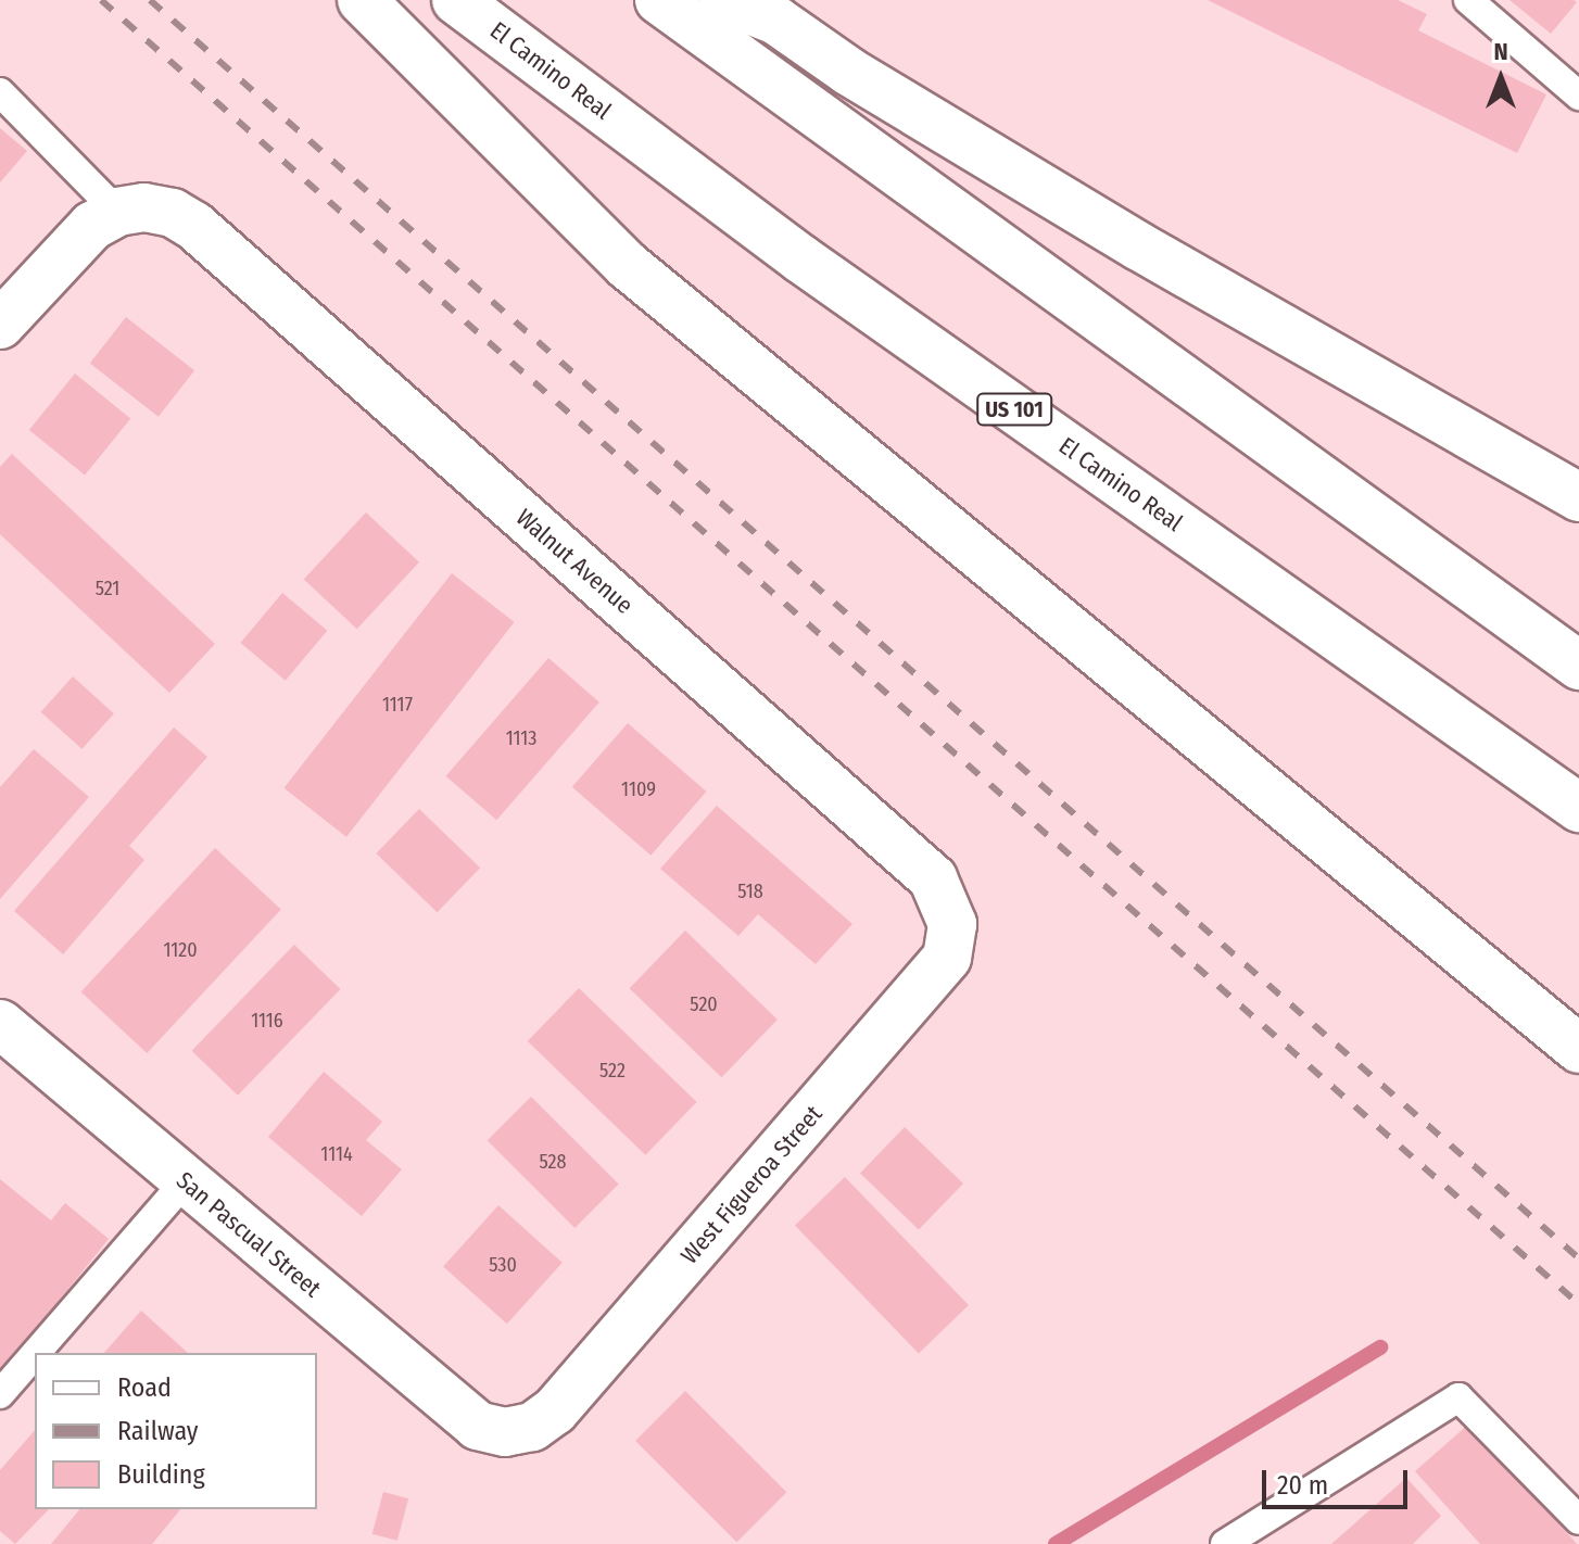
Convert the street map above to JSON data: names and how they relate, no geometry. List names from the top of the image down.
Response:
{
  "streets": {
    "main road": [
      "El Camino Real",
      "US 101",
      "Walnut Avenue",
      "West Figueroa Street",
      "San Pascual Street"
    ]
  },
  "crossings": [
    ["Walnut Avenue", "West Figueroa Street"],
    ["West Figueroa Street", "San Pascual Street"]
  ],
  "house_numbers": [
    "521",
    "1117",
    "1113",
    "1109",
    "518",
    "1120",
    "520",
    "1116",
    "522",
    "1114",
    "528",
    "530"
  ],
  "legend": ["Road", "Railway", "Building"],
  "scale_bar": "20 m",
  "north": "top"
}
